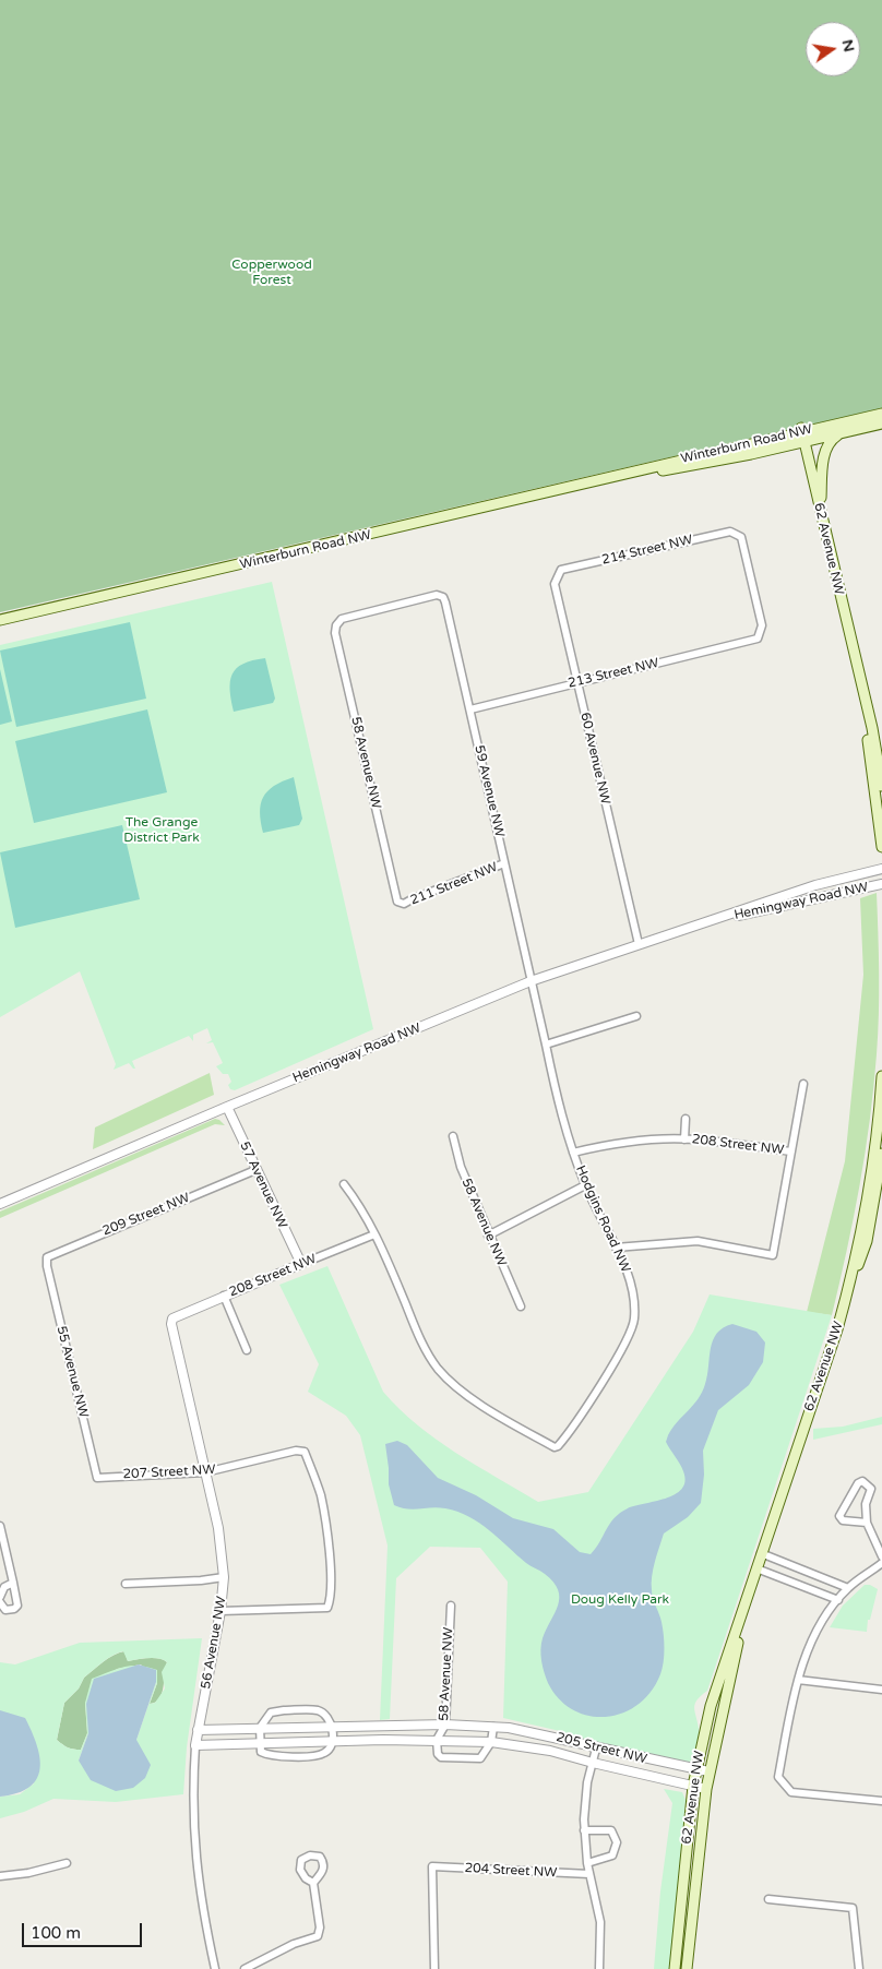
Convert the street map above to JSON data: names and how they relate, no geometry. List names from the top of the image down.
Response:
{
  "streets": {
    "main road": ["Winterburn Road NW", "62 Avenue NW"],
    "street": [
      "214 Street NW",
      "213 Street NW",
      "60 Avenue NW",
      "58 Avenue NW",
      "59 Avenue NW",
      "211 Street NW",
      "Hemingway Road NW",
      "208 Street NW",
      "57 Avenue NW",
      "209 Street NW",
      "Hodgins Road NW",
      "55 Avenue NW",
      "207 Street NW",
      "56 Avenue NW",
      "205 Street NW",
      "204 Street NW"
    ]
  },
  "crossings": [
    ["Winterburn Road NW", "62 Avenue NW"],
    ["62 Avenue NW", "205 Street NW"],
    ["214 Street NW", "213 Street NW"],
    ["214 Street NW", "60 Avenue NW"],
    ["213 Street NW", "60 Avenue NW"],
    ["213 Street NW", "59 Avenue NW"],
    ["60 Avenue NW", "Hemingway Road NW"],
    ["58 Avenue NW", "59 Avenue NW"],
    ["58 Avenue NW", "211 Street NW"],
    ["58 Avenue NW", "205 Street NW"],
    ["59 Avenue NW", "211 Street NW"],
    ["59 Avenue NW", "Hemingway Road NW"],
    ["59 Avenue NW", "Hodgins Road NW"],
    ["Hemingway Road NW", "57 Avenue NW"],
    ["Hemingway Road NW", "Hodgins Road NW"],
    ["208 Street NW", "57 Avenue NW"],
    ["208 Street NW", "Hodgins Road NW"],
    ["208 Street NW", "56 Avenue NW"],
    ["57 Avenue NW", "209 Street NW"],
    ["209 Street NW", "55 Avenue NW"],
    ["55 Avenue NW", "207 Street NW"],
    ["207 Street NW", "56 Avenue NW"],
    ["56 Avenue NW", "205 Street NW"]
  ],
  "parks": ["Copperwood Forest", "The Grange District Park", "Doug Kelly Park"],
  "scale_bar": "100 m",
  "north": "right"
}
